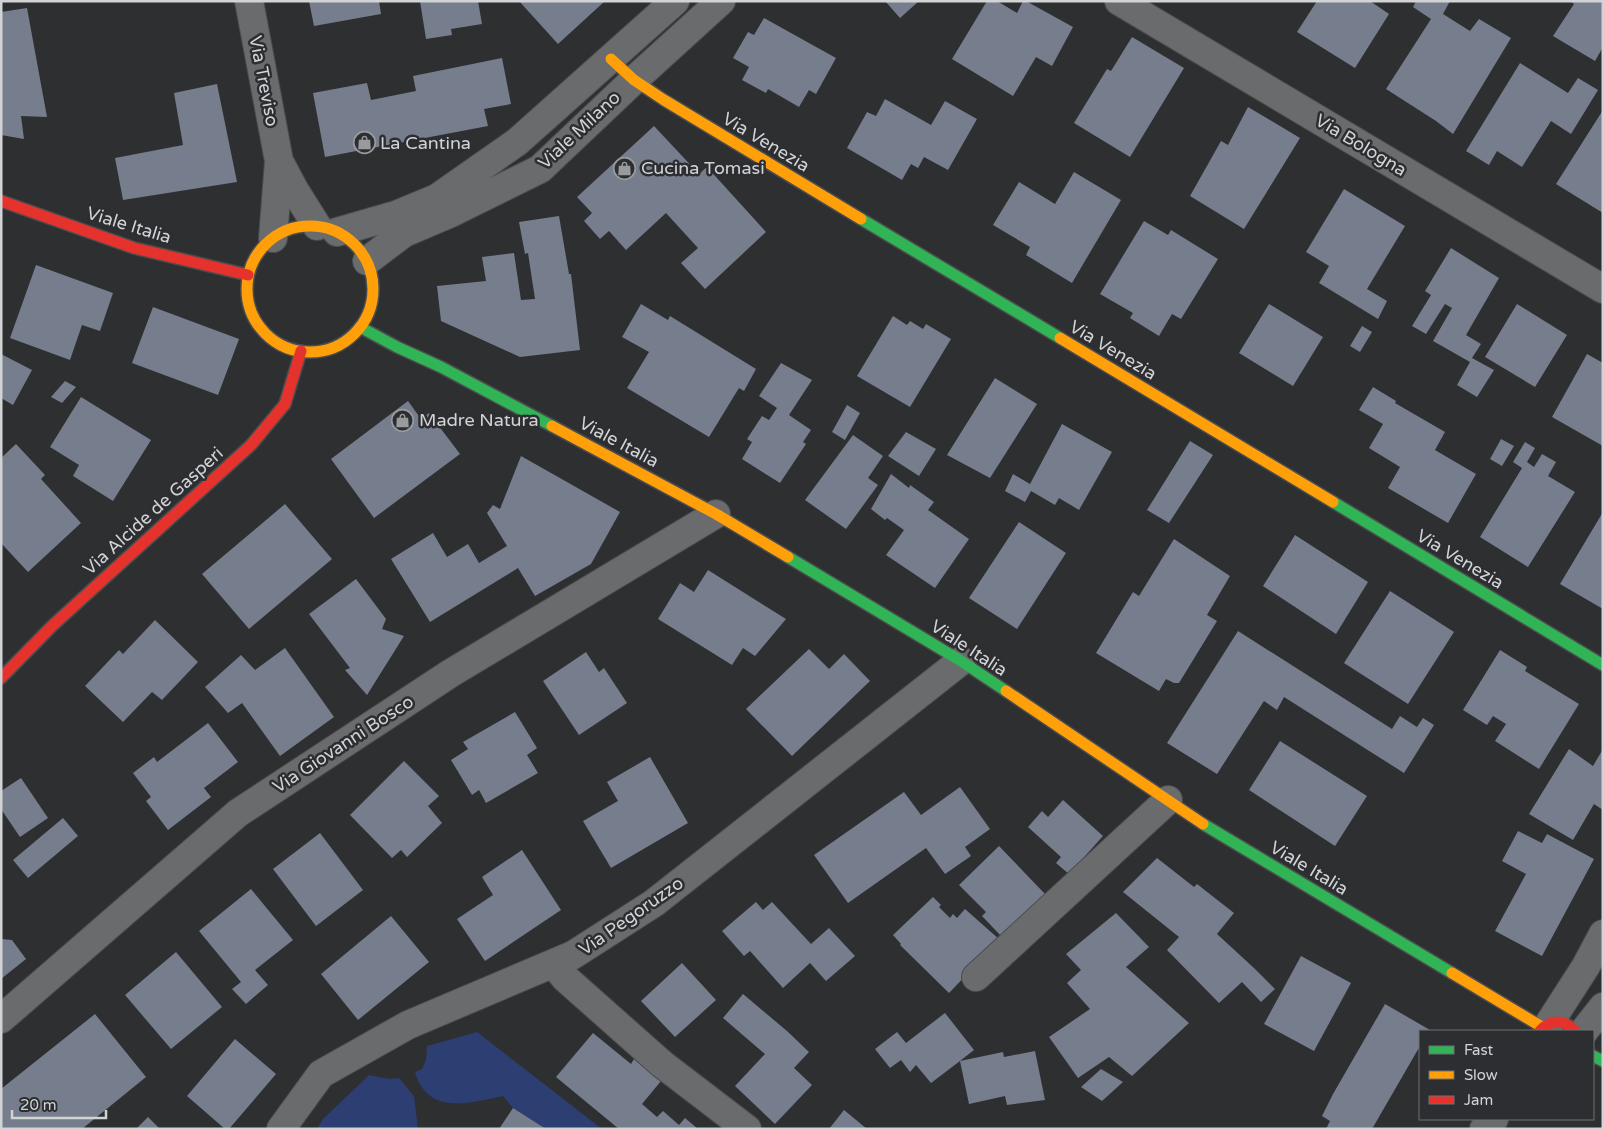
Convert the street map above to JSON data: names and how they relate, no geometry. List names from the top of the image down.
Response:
{
  "streets": {
    "main road": ["Via Venezia", "Viale Italia", "Via Alcide de Gasperi"],
    "street": [
      "Via Treviso",
      "Viale Milano",
      "Via Bologna",
      "Via Giovanni Bosco",
      "Via Pegoruzzo"
    ]
  },
  "crossings": [
    ["Via Treviso", "Viale Milano"],
    ["Via Treviso", "Viale Italia"],
    ["Via Treviso", "Via Alcide de Gasperi"],
    ["Viale Milano", "Via Venezia"],
    ["Viale Milano", "Viale Italia"],
    ["Viale Milano", "Via Alcide de Gasperi"],
    ["Viale Italia", "Via Alcide de Gasperi"],
    ["Viale Italia", "Via Giovanni Bosco"],
    ["Viale Italia", "Via Pegoruzzo"]
  ],
  "places": {
    "shop": ["La Cantina", "Cucina Tomasi", "Madre Natura"]
  },
  "legend": ["Fast", "Slow", "Jam"],
  "scale_bar": "20 m"
}
